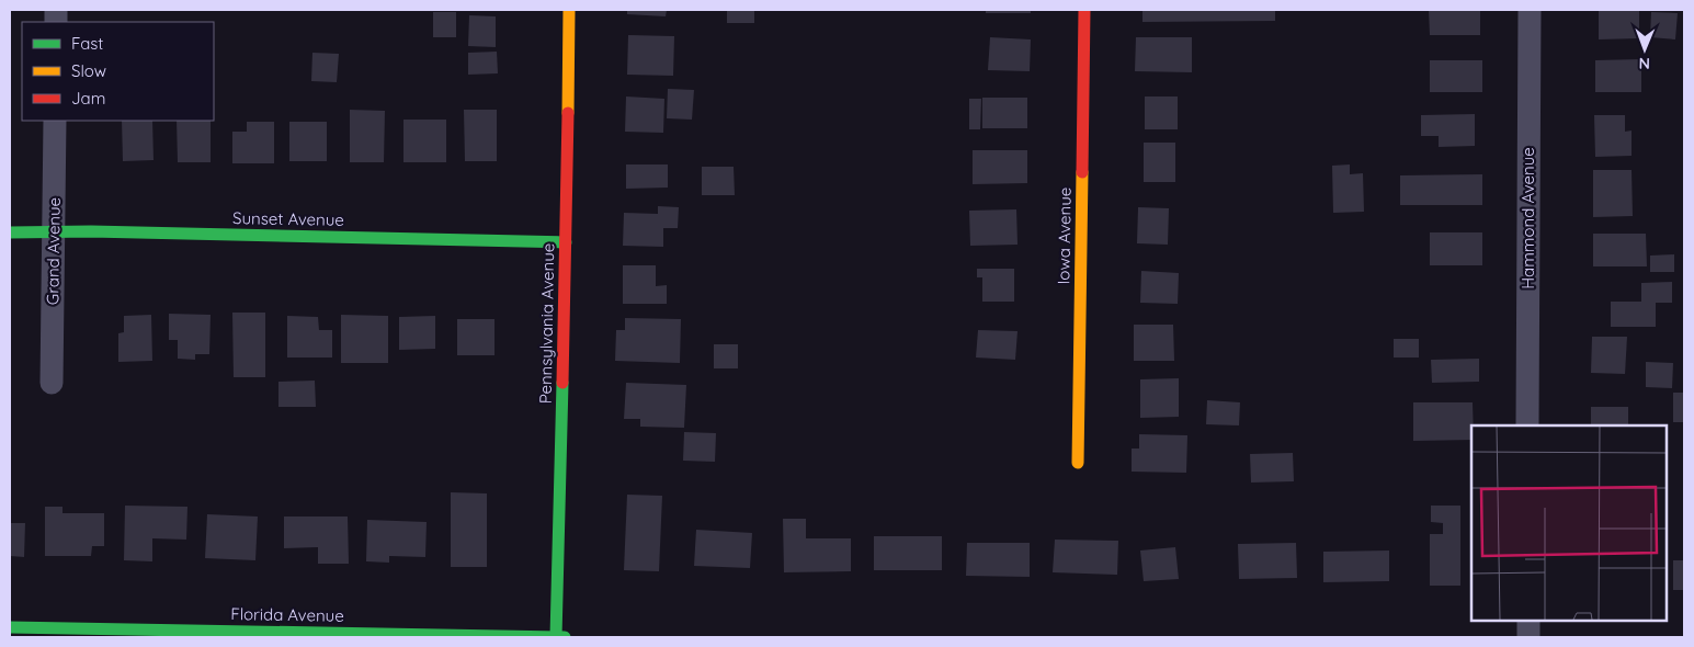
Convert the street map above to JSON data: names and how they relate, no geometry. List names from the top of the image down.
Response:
{
  "streets": {
    "street": [
      "Hammond Avenue",
      "Sunset Avenue",
      "Iowa Avenue",
      "Grand Avenue",
      "Pennsylvania Avenue",
      "Florida Avenue"
    ]
  },
  "crossings": [
    ["Sunset Avenue", "Grand Avenue"],
    ["Sunset Avenue", "Pennsylvania Avenue"],
    ["Pennsylvania Avenue", "Florida Avenue"]
  ],
  "legend": ["Fast", "Slow", "Jam"],
  "north": "bottom"
}
